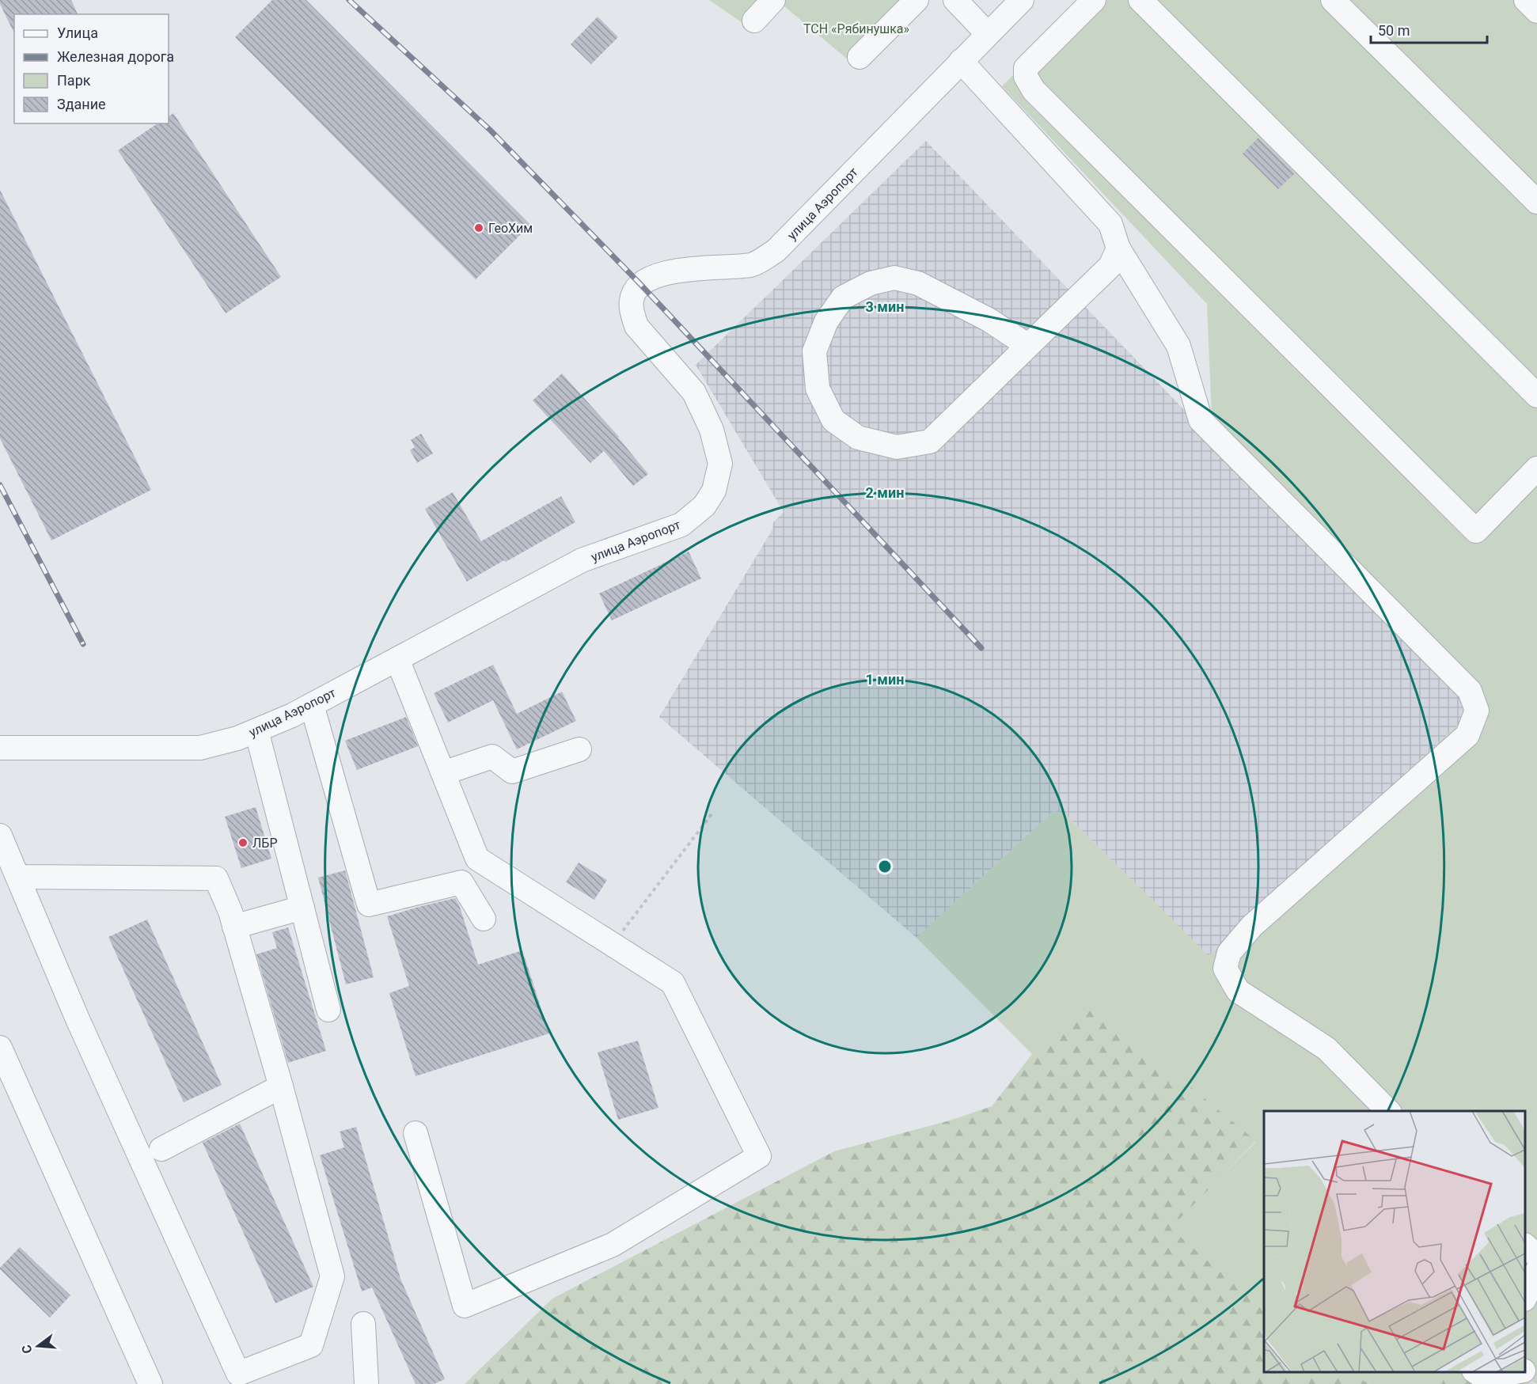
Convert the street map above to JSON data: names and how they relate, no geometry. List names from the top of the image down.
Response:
{
  "streets": {
    "street": ["улица Аэропорт"]
  },
  "parks": ["ТСН «Рябинушка»"],
  "places": ["ГеоХим", "ЛБР"],
  "legend": [
    "Улица",
    "Железная дорога",
    "Парк",
    "Здание"
  ],
  "scale_bar": "50 m",
  "north": "left",
  "rings": ["3 мин", "2 мин", "1 мин"]
}
